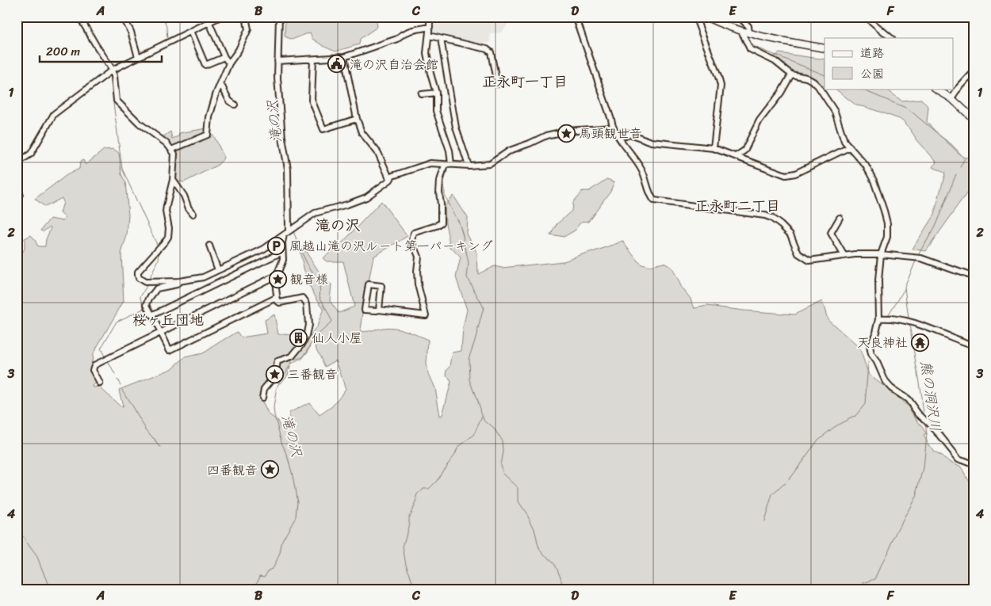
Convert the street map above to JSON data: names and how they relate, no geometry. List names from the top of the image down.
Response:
{
  "districts": [
    "正永町一丁目",
    "正永町二丁目",
    "滝の沢",
    "桜ヶ丘団地"
  ],
  "water": ["滝の沢", "熊の洞沢川"],
  "places": {
    "public building": ["滝の沢自治会館"],
    "place": [
      "馬頭観世音",
      "観音様",
      "三番観音",
      "四番観音"
    ],
    "parking": ["風越山滝の沢ルート第一パーキング"],
    "building": ["仙人小屋"],
    "temple": ["天良神社"]
  },
  "legend": ["道路", "公園"],
  "scale_bar": "200 m",
  "grid": {
    "columns": [
      "A",
      "B",
      "C",
      "D",
      "E",
      "F"
    ],
    "rows": [
      "1",
      "2",
      "3",
      "4"
    ]
  }
}
